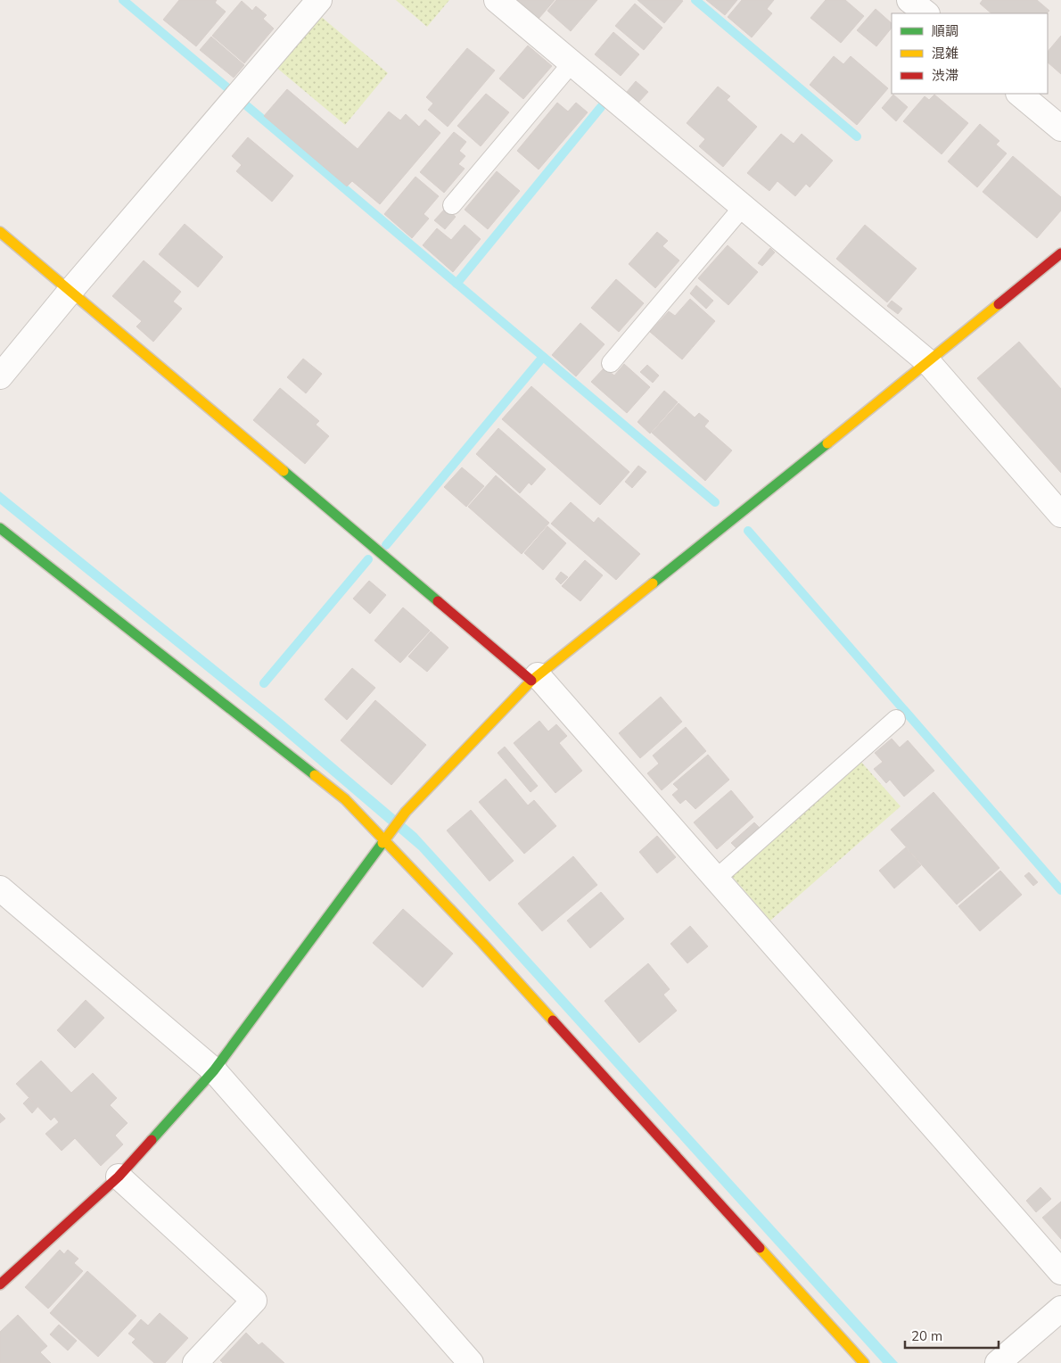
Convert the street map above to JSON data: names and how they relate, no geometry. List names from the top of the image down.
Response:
{
  "legend": ["順調", "混雑", "渋滞"],
  "scale_bar": "20 m"
}
